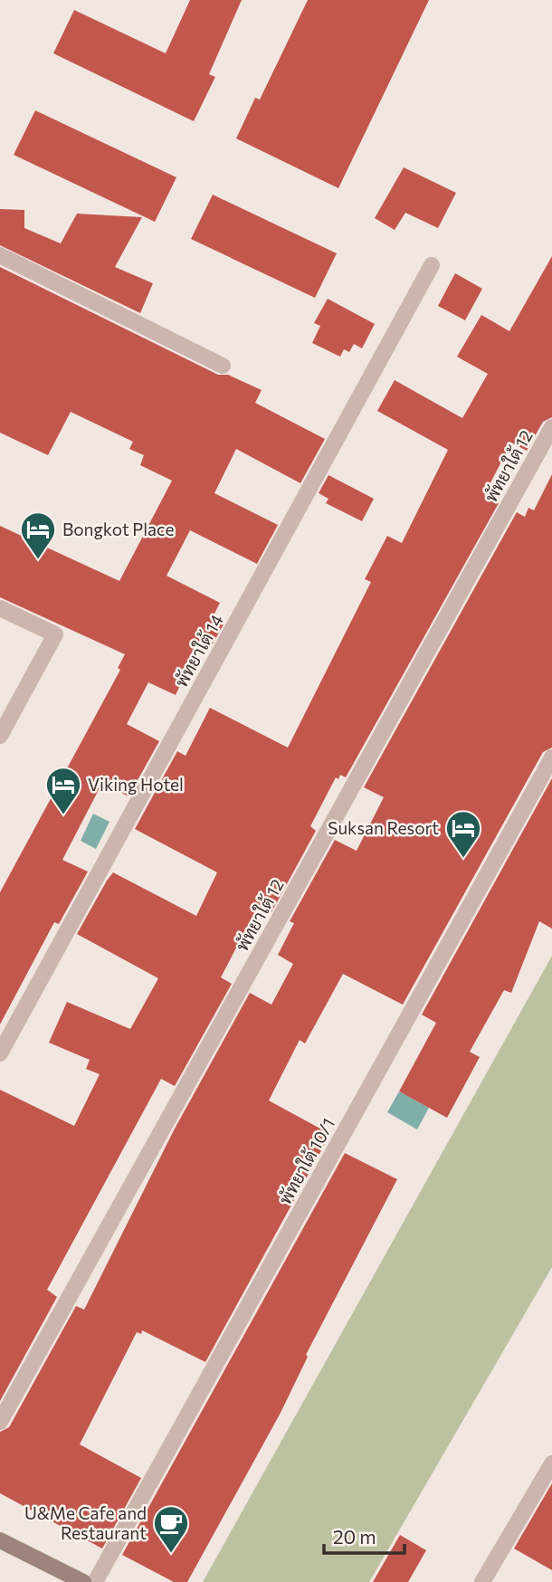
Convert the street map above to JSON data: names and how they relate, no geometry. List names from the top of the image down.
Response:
{
  "streets": {
    "street": ["พัทยาใต้ 12", "พัทยาใต้ 14", "พัทยาใต้ 10/1"]
  },
  "places": {
    "hotel": ["Bongkot Place", "Viking Hotel", "Suksan Resort"],
    "cafe": ["U&Me Cafe and Restaurant"]
  },
  "scale_bar": "20 m"
}
